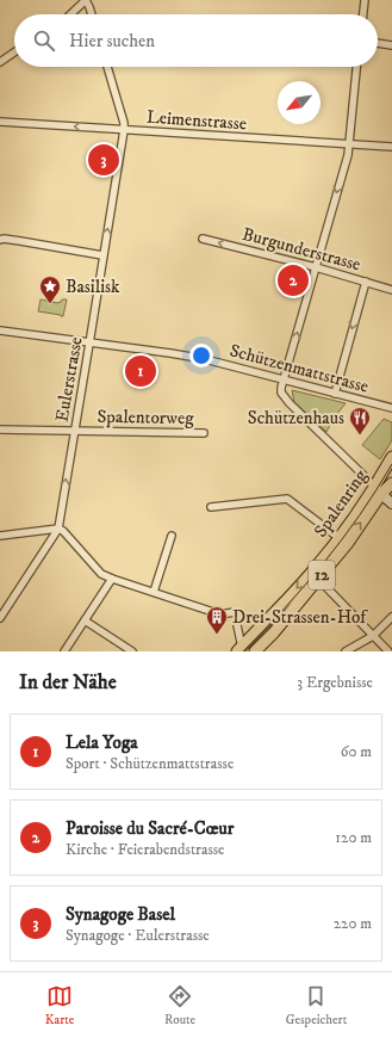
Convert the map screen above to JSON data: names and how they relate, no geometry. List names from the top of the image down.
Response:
{
  "streets": {
    "main road": ["Spalenring", "12"],
    "street": [
      "Leimenstrasse",
      "Burgunderstrasse",
      "Schützenmattstrasse",
      "Eulerstrasse",
      "Spalentorweg"
    ]
  },
  "crossings": [
    ["Leimenstrasse", "Eulerstrasse"],
    ["Schützenmattstrasse", "Eulerstrasse"],
    ["Eulerstrasse", "Spalentorweg"]
  ],
  "one_way": ["Burgunderstrasse", "Eulerstrasse"],
  "places": {
    "place": ["Basilisk"],
    "restaurant": ["Schützenhaus"],
    "building": ["Drei-Strassen-Hof"]
  },
  "north": "bottom left",
  "page": {
    "search": "Hier suchen",
    "pins": ["3", "2", "1"],
    "heading": ["In der Nähe", "3 Ergebnisse"],
    "list": [
      {
        "mark": "1",
        "name": "Lela Yoga",
        "note": "Sport · Schützenmattstrasse",
        "value": "60 m"
      },
      {
        "mark": "2",
        "name": "Paroisse du Sacré-Cœur",
        "note": "Kirche · Feierabendstrasse",
        "value": "120 m"
      },
      {
        "mark": "3",
        "name": "Synagoge Basel",
        "note": "Synagoge · Eulerstrasse",
        "value": "220 m"
      }
    ],
    "nav": ["Karte", "Route", "Gespeichert"]
  }
}
